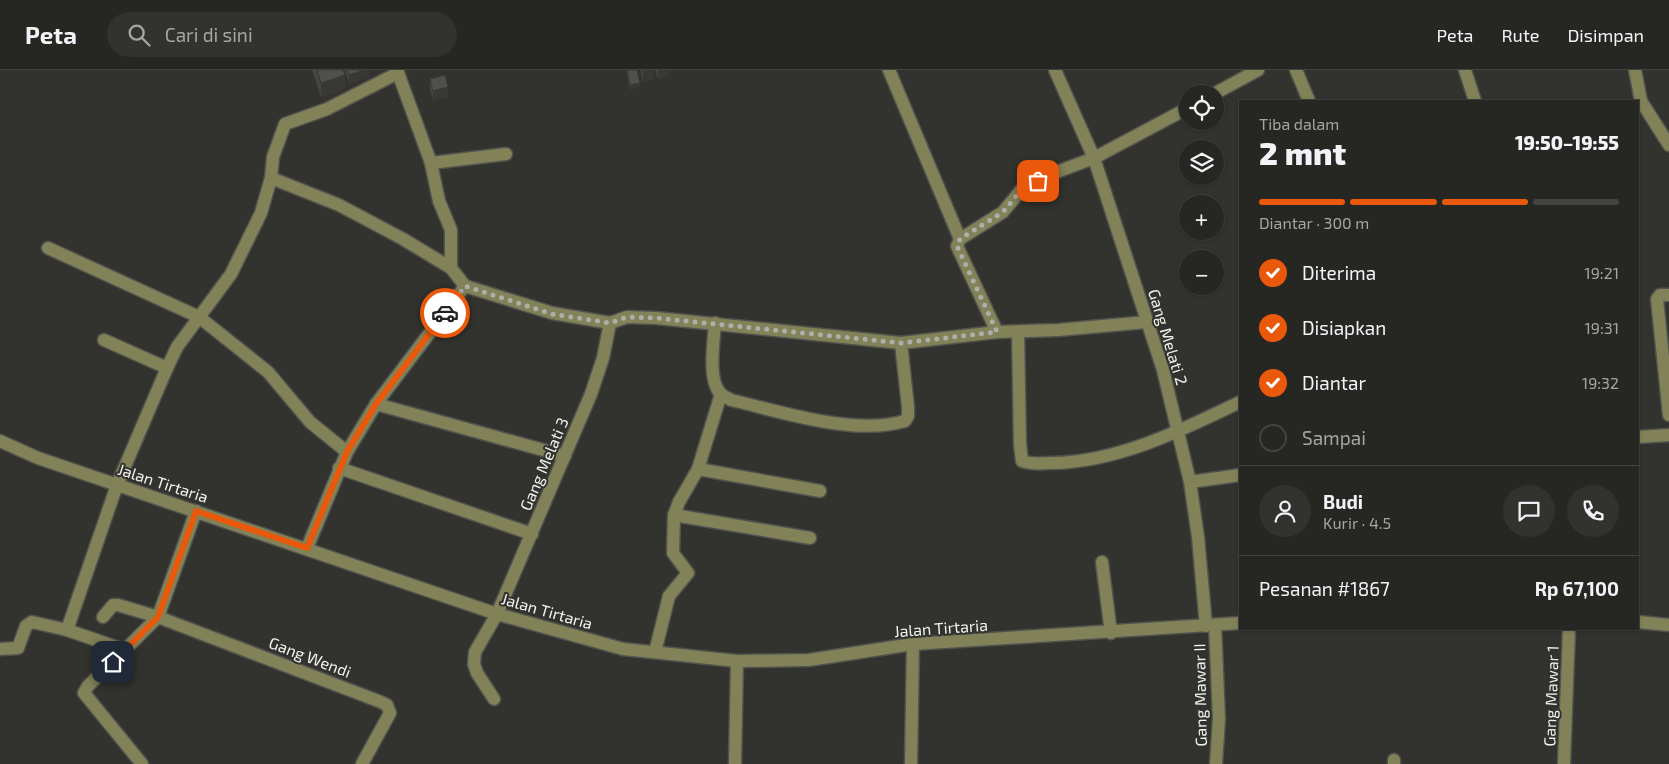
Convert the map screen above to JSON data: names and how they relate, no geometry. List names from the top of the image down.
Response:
{
  "streets": {
    "street": [
      "Gang Melati 2",
      "Gang Melati 3",
      "Jalan Tirtaria",
      "Gang Wendi",
      "Gang Mawar II",
      "Gang Mawar 1"
    ]
  },
  "crossings": [
    ["Gang Melati 2", "Jalan Tirtaria"],
    ["Gang Melati 2", "Gang Mawar II"],
    ["Gang Melati 3", "Jalan Tirtaria"],
    ["Jalan Tirtaria", "Gang Mawar II"]
  ],
  "page": {
    "header": "Peta",
    "search": "Cari di sini",
    "nav": ["Peta", "Rute", "Disimpan"],
    "map_buttons": ["+", "−"],
    "heading": ["2 mnt", "Tiba dalam", "19:50–19:55"],
    "panel": [
      "Budi",
      "Kurir · 4.5",
      "Pesanan #1867",
      "Rp 67,100"
    ],
    "bar": "Diantar · 300 m",
    "list": [
      ["Diterima", "19:21"],
      ["Disiapkan", "19:31"],
      ["Diantar", "19:32"],
      "Sampai"
    ]
  }
}
